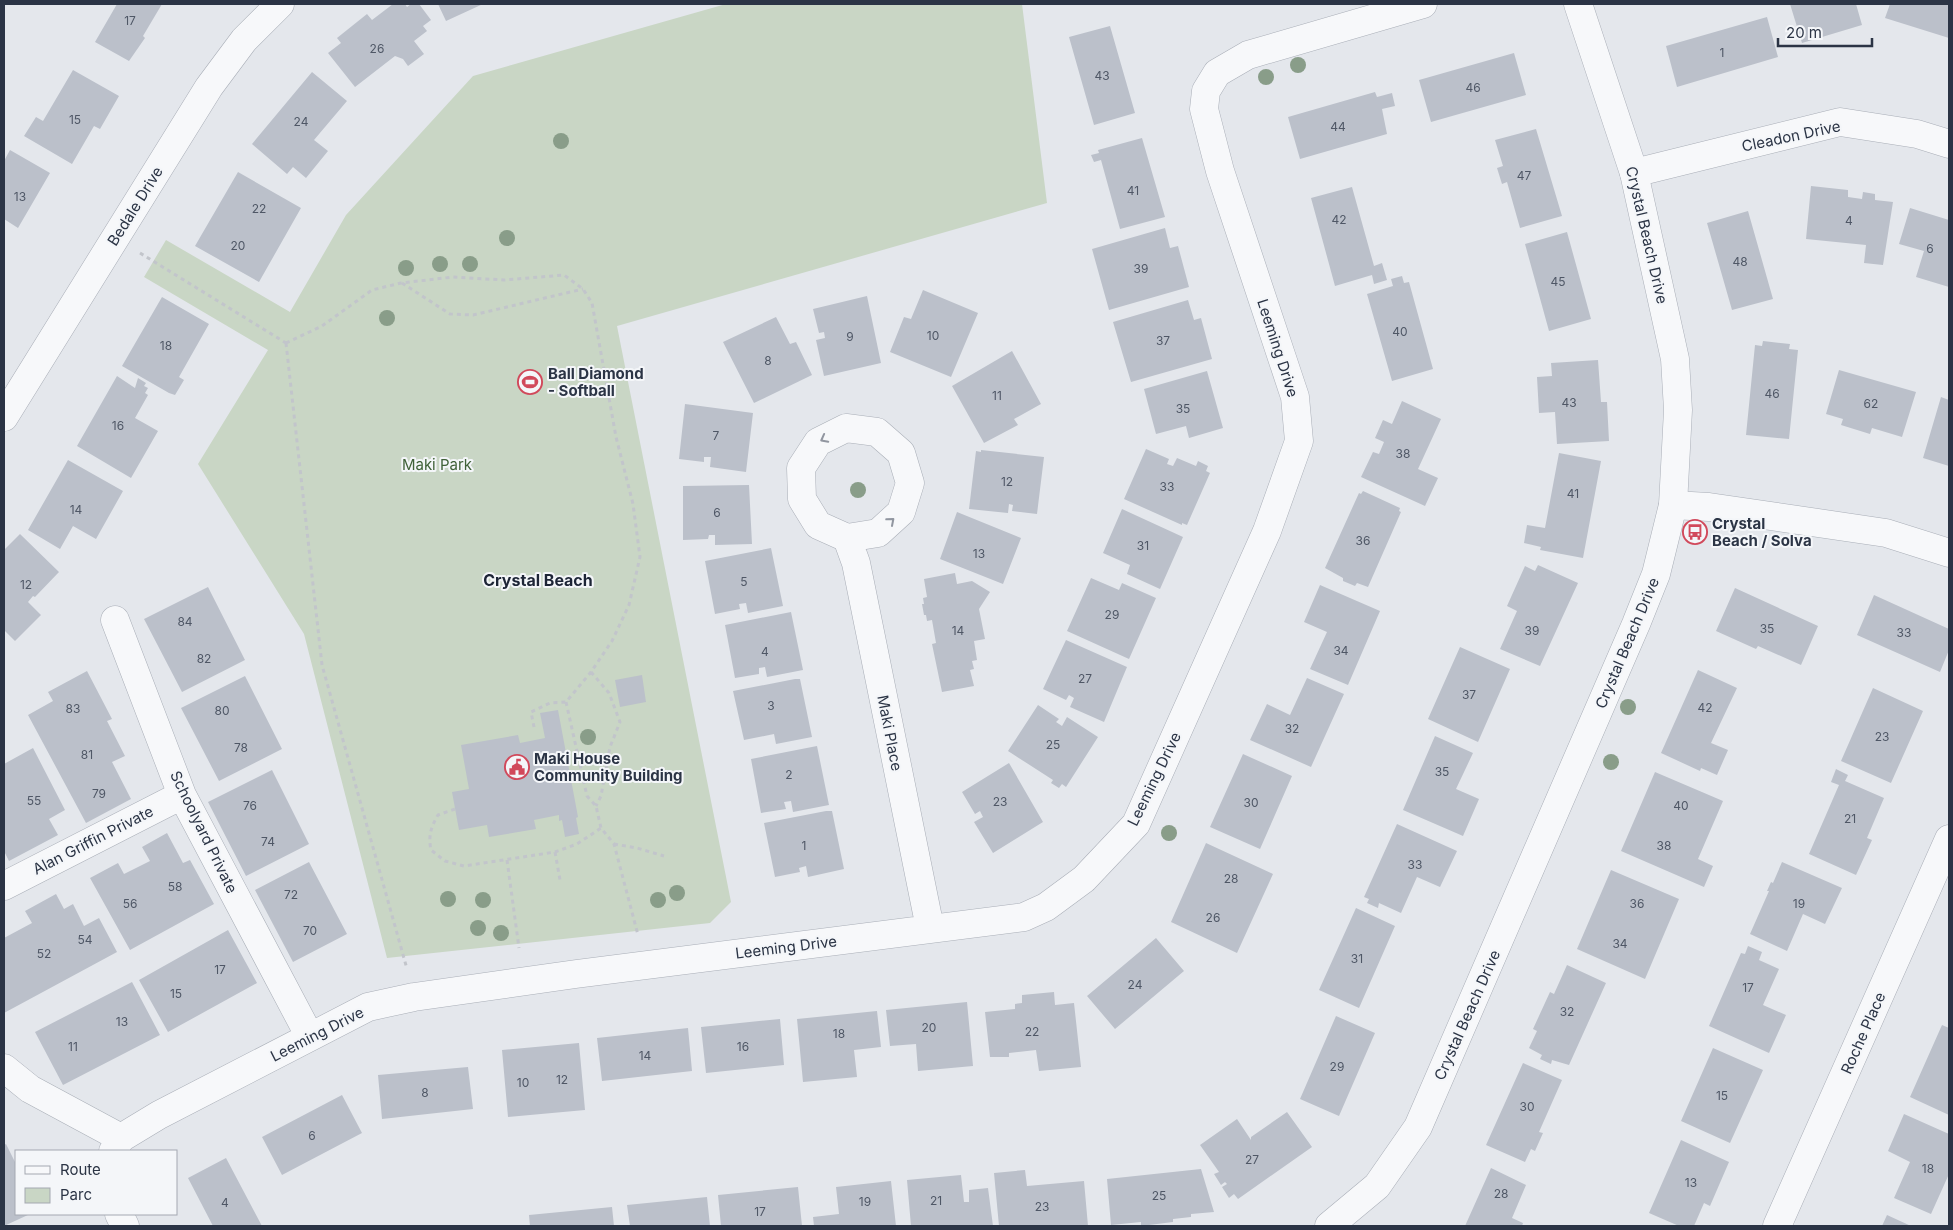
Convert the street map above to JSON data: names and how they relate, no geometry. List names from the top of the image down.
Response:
{
  "streets": {
    "street": [
      "Cleadon Drive",
      "Bedale Drive",
      "Crystal Beach Drive",
      "Leeming Drive",
      "Maki Place",
      "Schoolyard Private",
      "Alan Griffin Private",
      "Roche Place"
    ]
  },
  "crossings": [
    ["Cleadon Drive", "Crystal Beach Drive"],
    ["Leeming Drive", "Maki Place"],
    ["Leeming Drive", "Schoolyard Private"],
    ["Schoolyard Private", "Alan Griffin Private"]
  ],
  "districts": ["Crystal Beach"],
  "parks": ["Maki Park"],
  "places": {
    "sports": ["Ball Diamond - Softball"],
    "bus stop": ["Crystal Beach / Solva"],
    "public building": ["Maki House Community Building"]
  },
  "house_numbers": [
    "17",
    "26",
    "1",
    "43",
    "46",
    "15",
    "24",
    "44",
    "47",
    "41",
    "13",
    "22",
    "42",
    "4",
    "20",
    "6",
    "48",
    "39",
    "45",
    "40",
    "10",
    "9",
    "37",
    "18",
    "8",
    "46",
    "11",
    "43",
    "62",
    "35",
    "16",
    "7",
    "38",
    "12",
    "33",
    "41",
    "14",
    "6",
    "36",
    "31",
    "13",
    "5",
    "12",
    "29",
    "84",
    "35",
    "14",
    "39",
    "33",
    "34",
    "4",
    "82",
    "27",
    "37",
    "3",
    "42",
    "83",
    "80",
    "32",
    "23",
    "25",
    "78",
    "81",
    "35",
    "2",
    "79",
    "55",
    "23",
    "30",
    "76",
    "40",
    "21",
    "74",
    "1",
    "38",
    "33",
    "28",
    "58",
    "72",
    "56",
    "36",
    "19",
    "26",
    "70",
    "54",
    "34",
    "52",
    "31",
    "17",
    "24",
    "17",
    "15",
    "32",
    "13",
    "20",
    "22",
    "18",
    "11",
    "16",
    "14",
    "29",
    "12",
    "10",
    "8",
    "15",
    "30",
    "6",
    "27",
    "18",
    "13",
    "28",
    "25",
    "21",
    "19",
    "4",
    "23",
    "17"
  ],
  "legend": ["Route", "Parc"],
  "scale_bar": "20 m"
}
